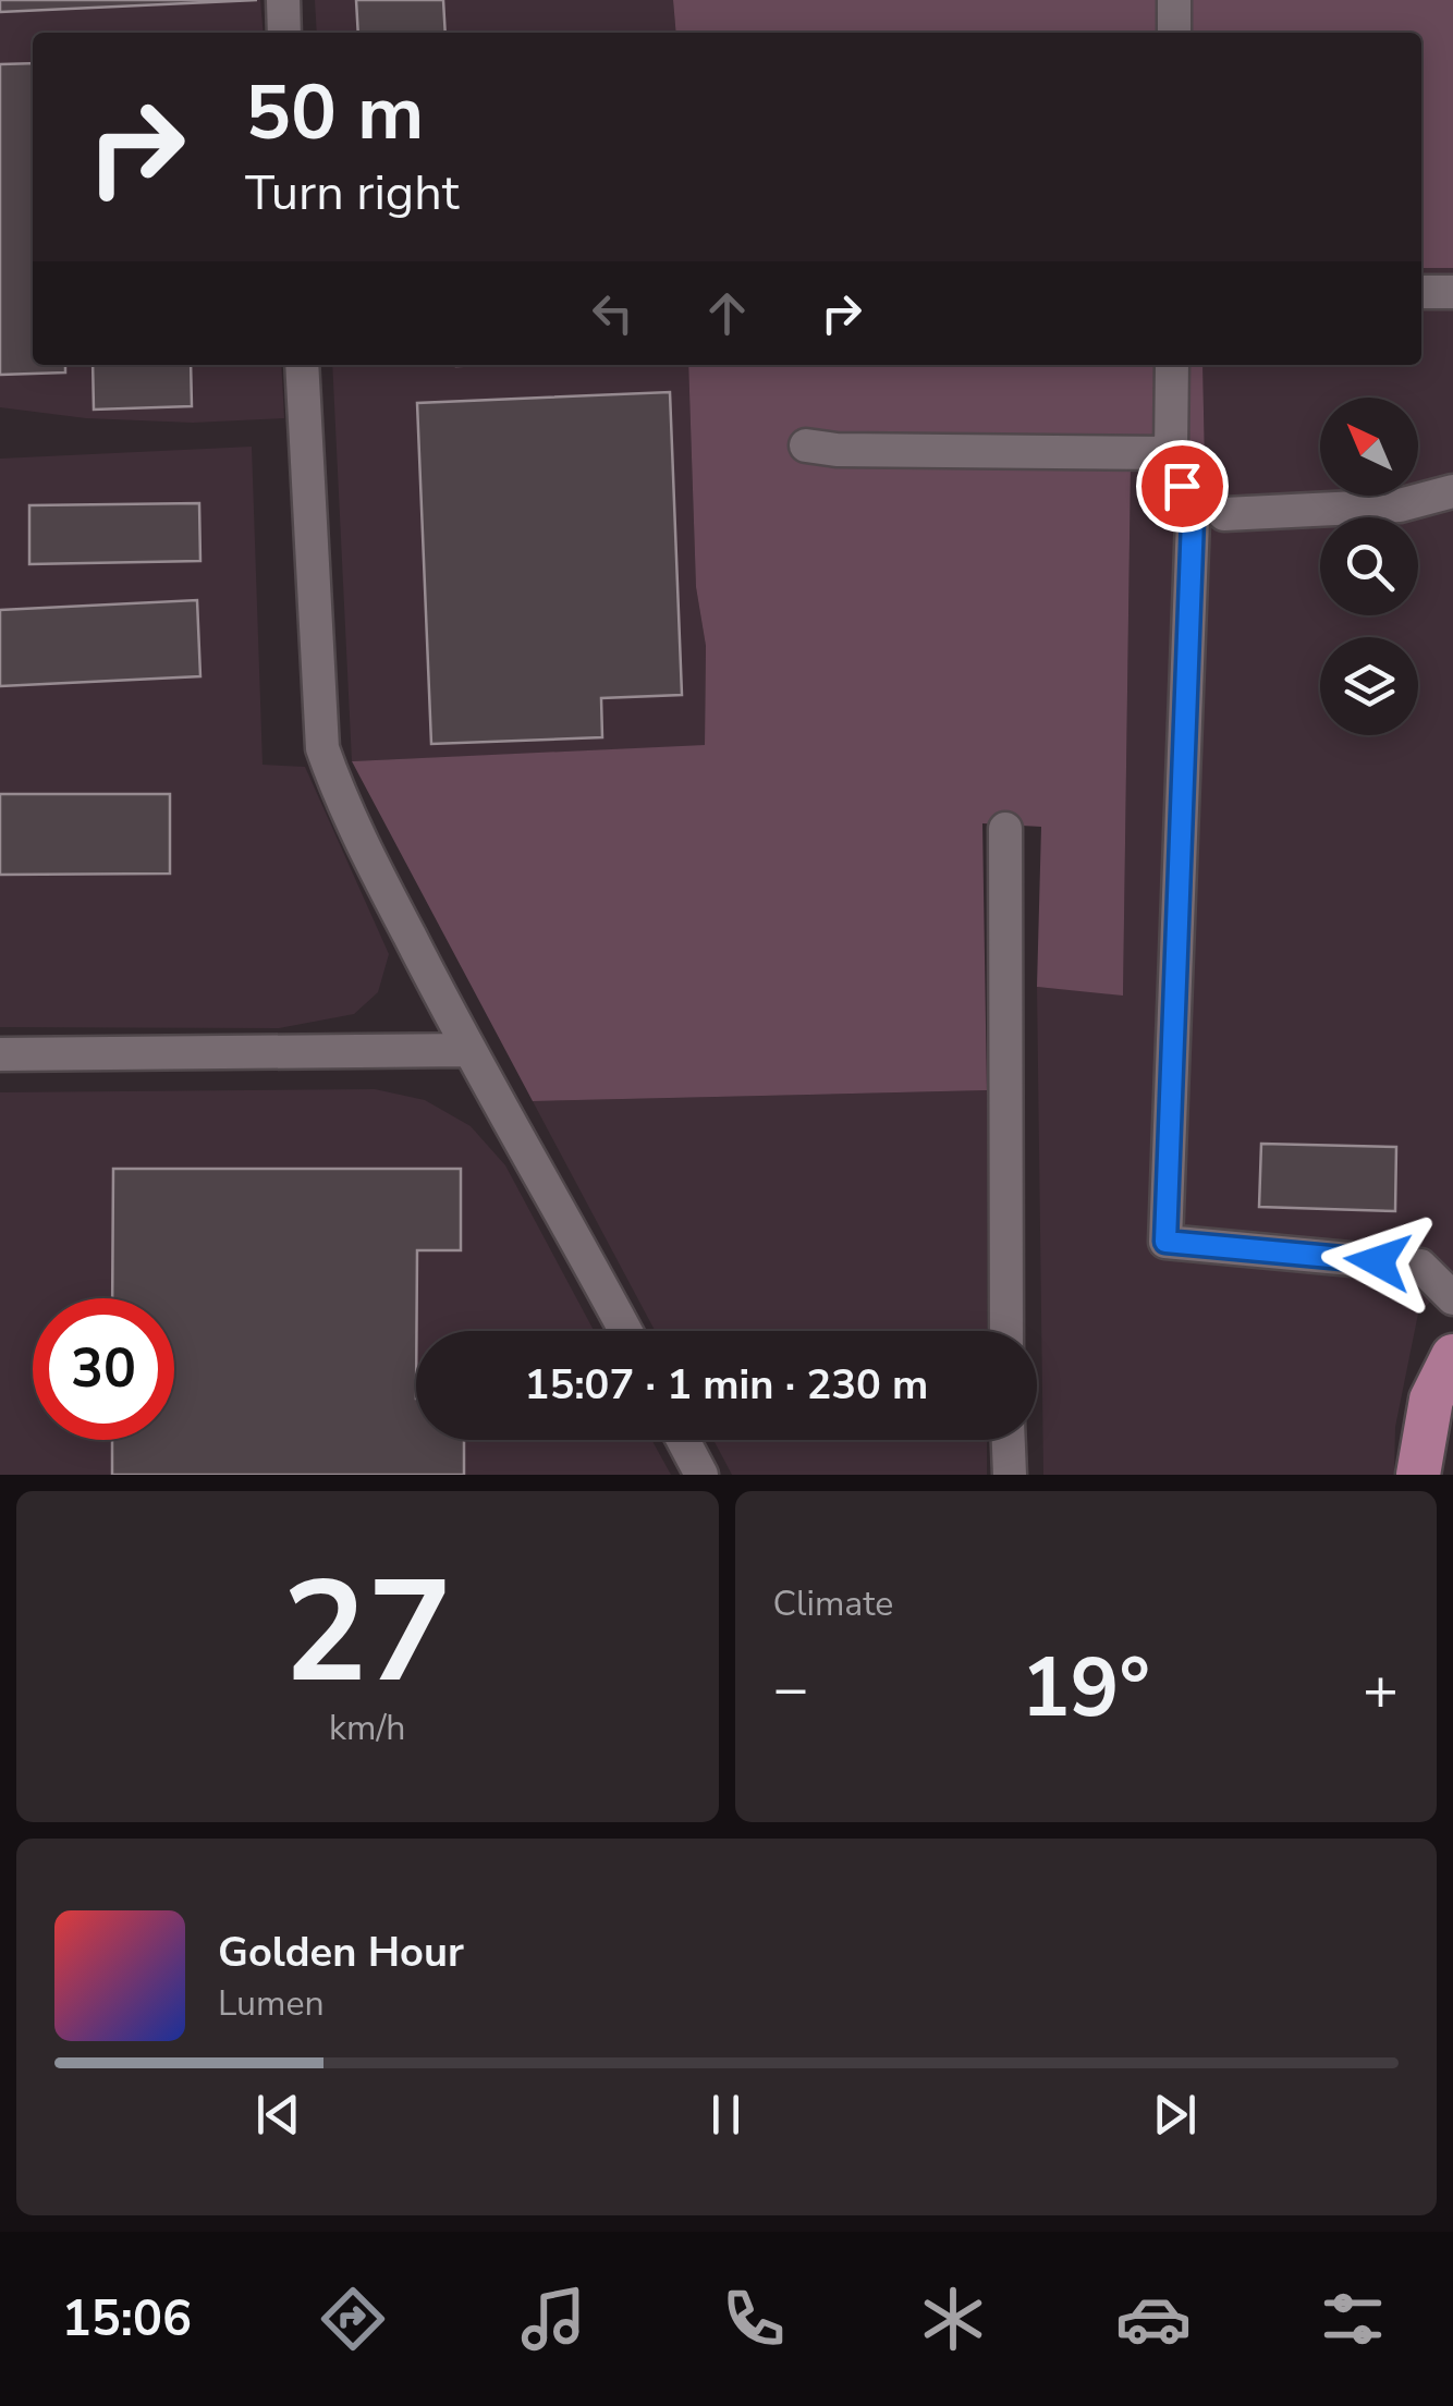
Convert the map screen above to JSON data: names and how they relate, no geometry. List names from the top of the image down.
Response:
{
  "north": "top left",
  "page": {
    "turn": ["50 m", "Turn right"],
    "limit": "30",
    "trip": "15:07 · 1 min · 230 m",
    "tile": [
      ["27", "km/h"],
      "Climate"
    ],
    "heat": ["−", "19°", "+"],
    "song": ["Golden Hour", "Lumen"],
    "tabs": "15:06"
  }
}
